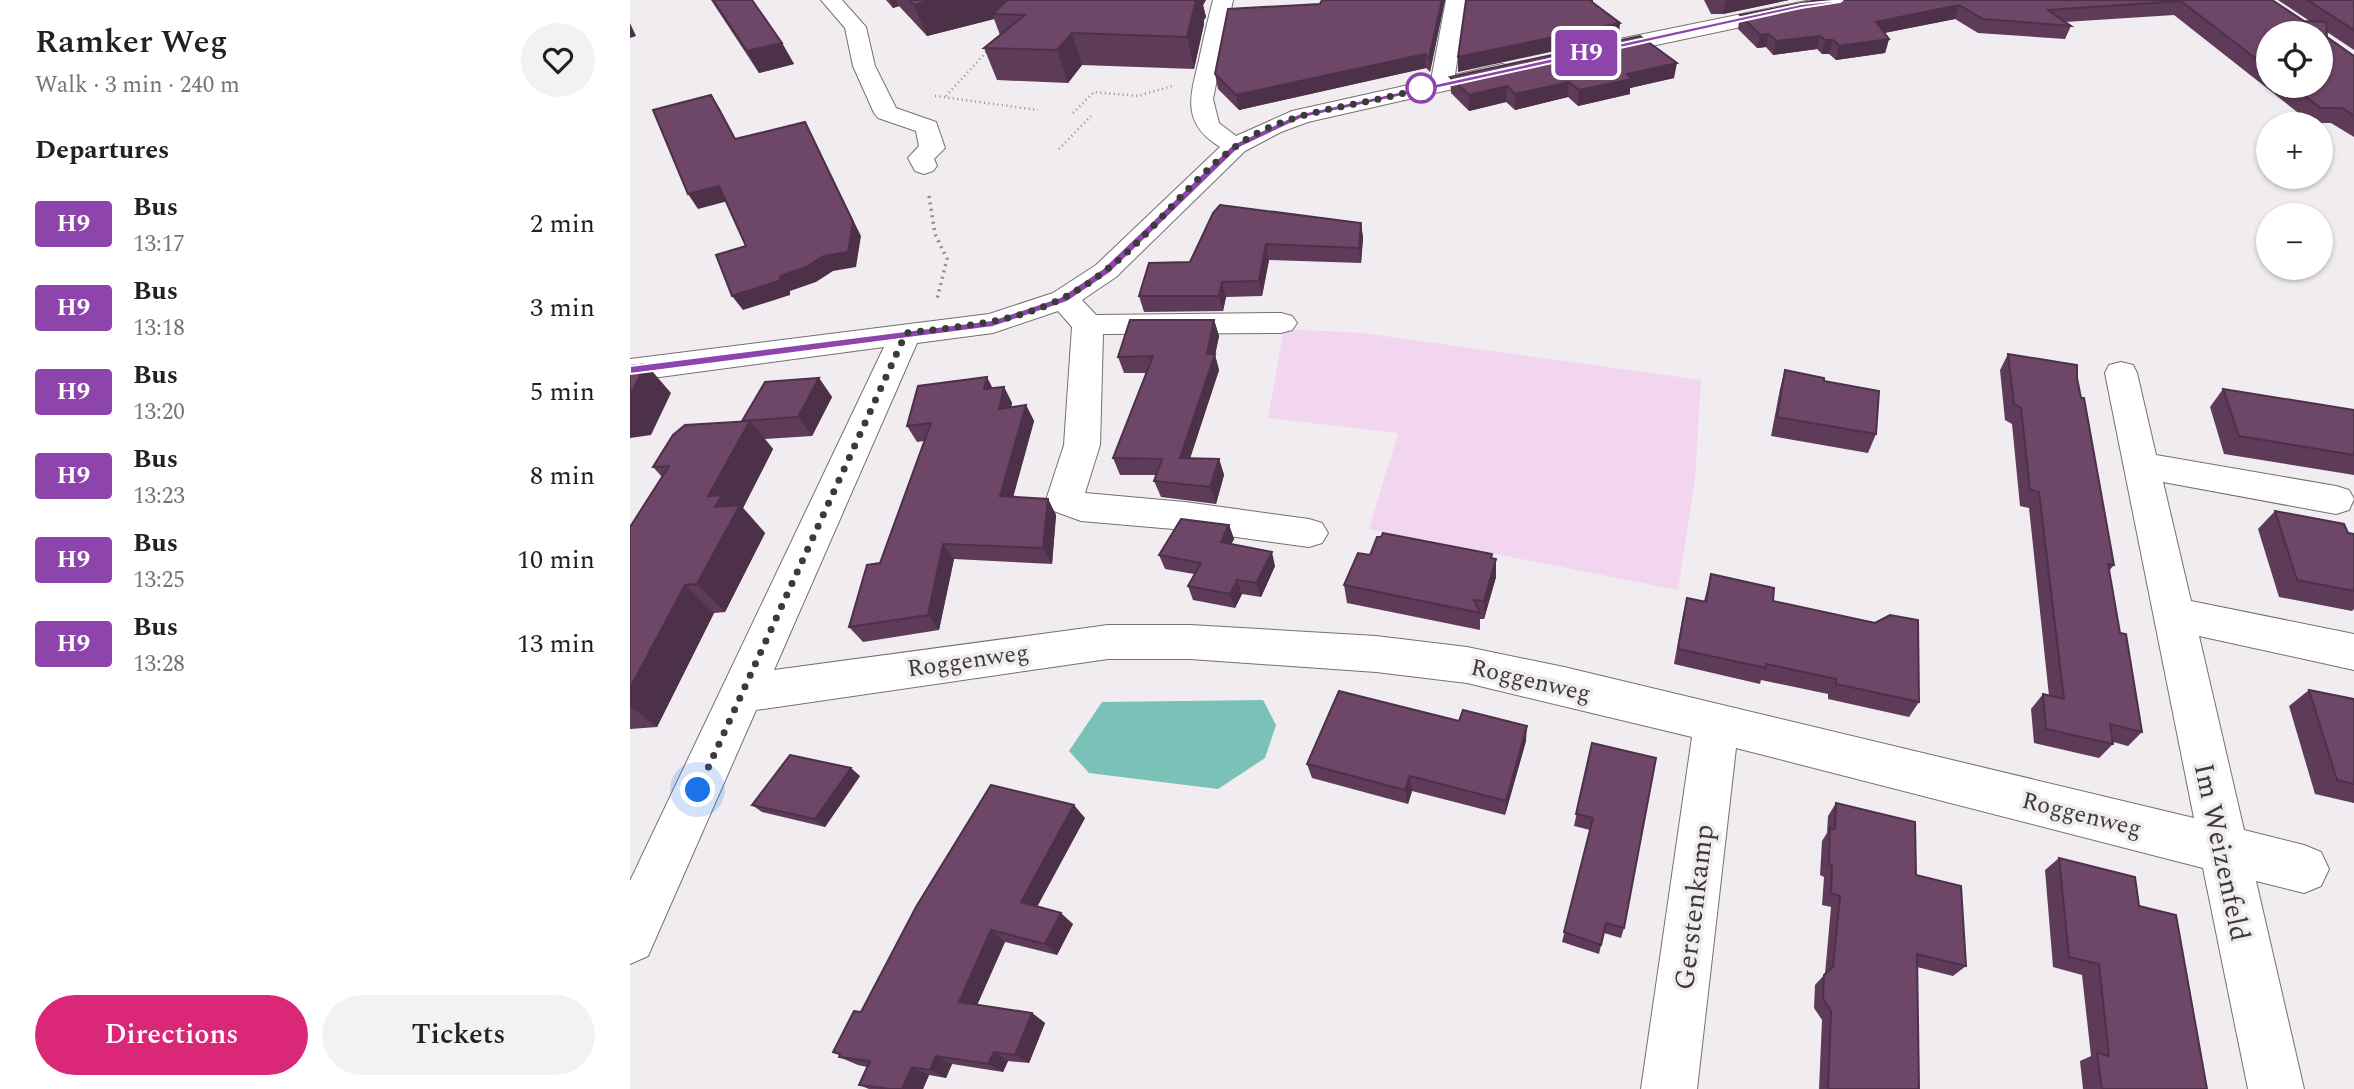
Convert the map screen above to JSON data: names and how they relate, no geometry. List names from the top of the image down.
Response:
{
  "streets": {
    "street": ["Roggenweg", "Im Weizenfeld", "Gerstenkamp"]
  },
  "crossings": [
    ["Roggenweg", "Im Weizenfeld"],
    ["Roggenweg", "Gerstenkamp"]
  ],
  "lines": ["bus line H9"],
  "page": {
    "heading": [
      ["Ramker Weg", "Walk · 3 min · 240 m"],
      "Departures"
    ],
    "on_map": "H9",
    "map_buttons": ["+", "−"],
    "list": [
      {
        "mark": "H9",
        "name": "Bus",
        "note": "13:17",
        "value": "2 min"
      },
      {
        "mark": "H9",
        "name": "Bus",
        "note": "13:18",
        "value": "3 min"
      },
      {
        "mark": "H9",
        "name": "Bus",
        "note": "13:20",
        "value": "5 min"
      },
      {
        "mark": "H9",
        "name": "Bus",
        "note": "13:23",
        "value": "8 min"
      },
      {
        "mark": "H9",
        "name": "Bus",
        "note": "13:25",
        "value": "10 min"
      },
      {
        "mark": "H9",
        "name": "Bus",
        "note": "13:28",
        "value": "13 min"
      }
    ],
    "buttons": ["Directions", "Tickets"]
  }
}
